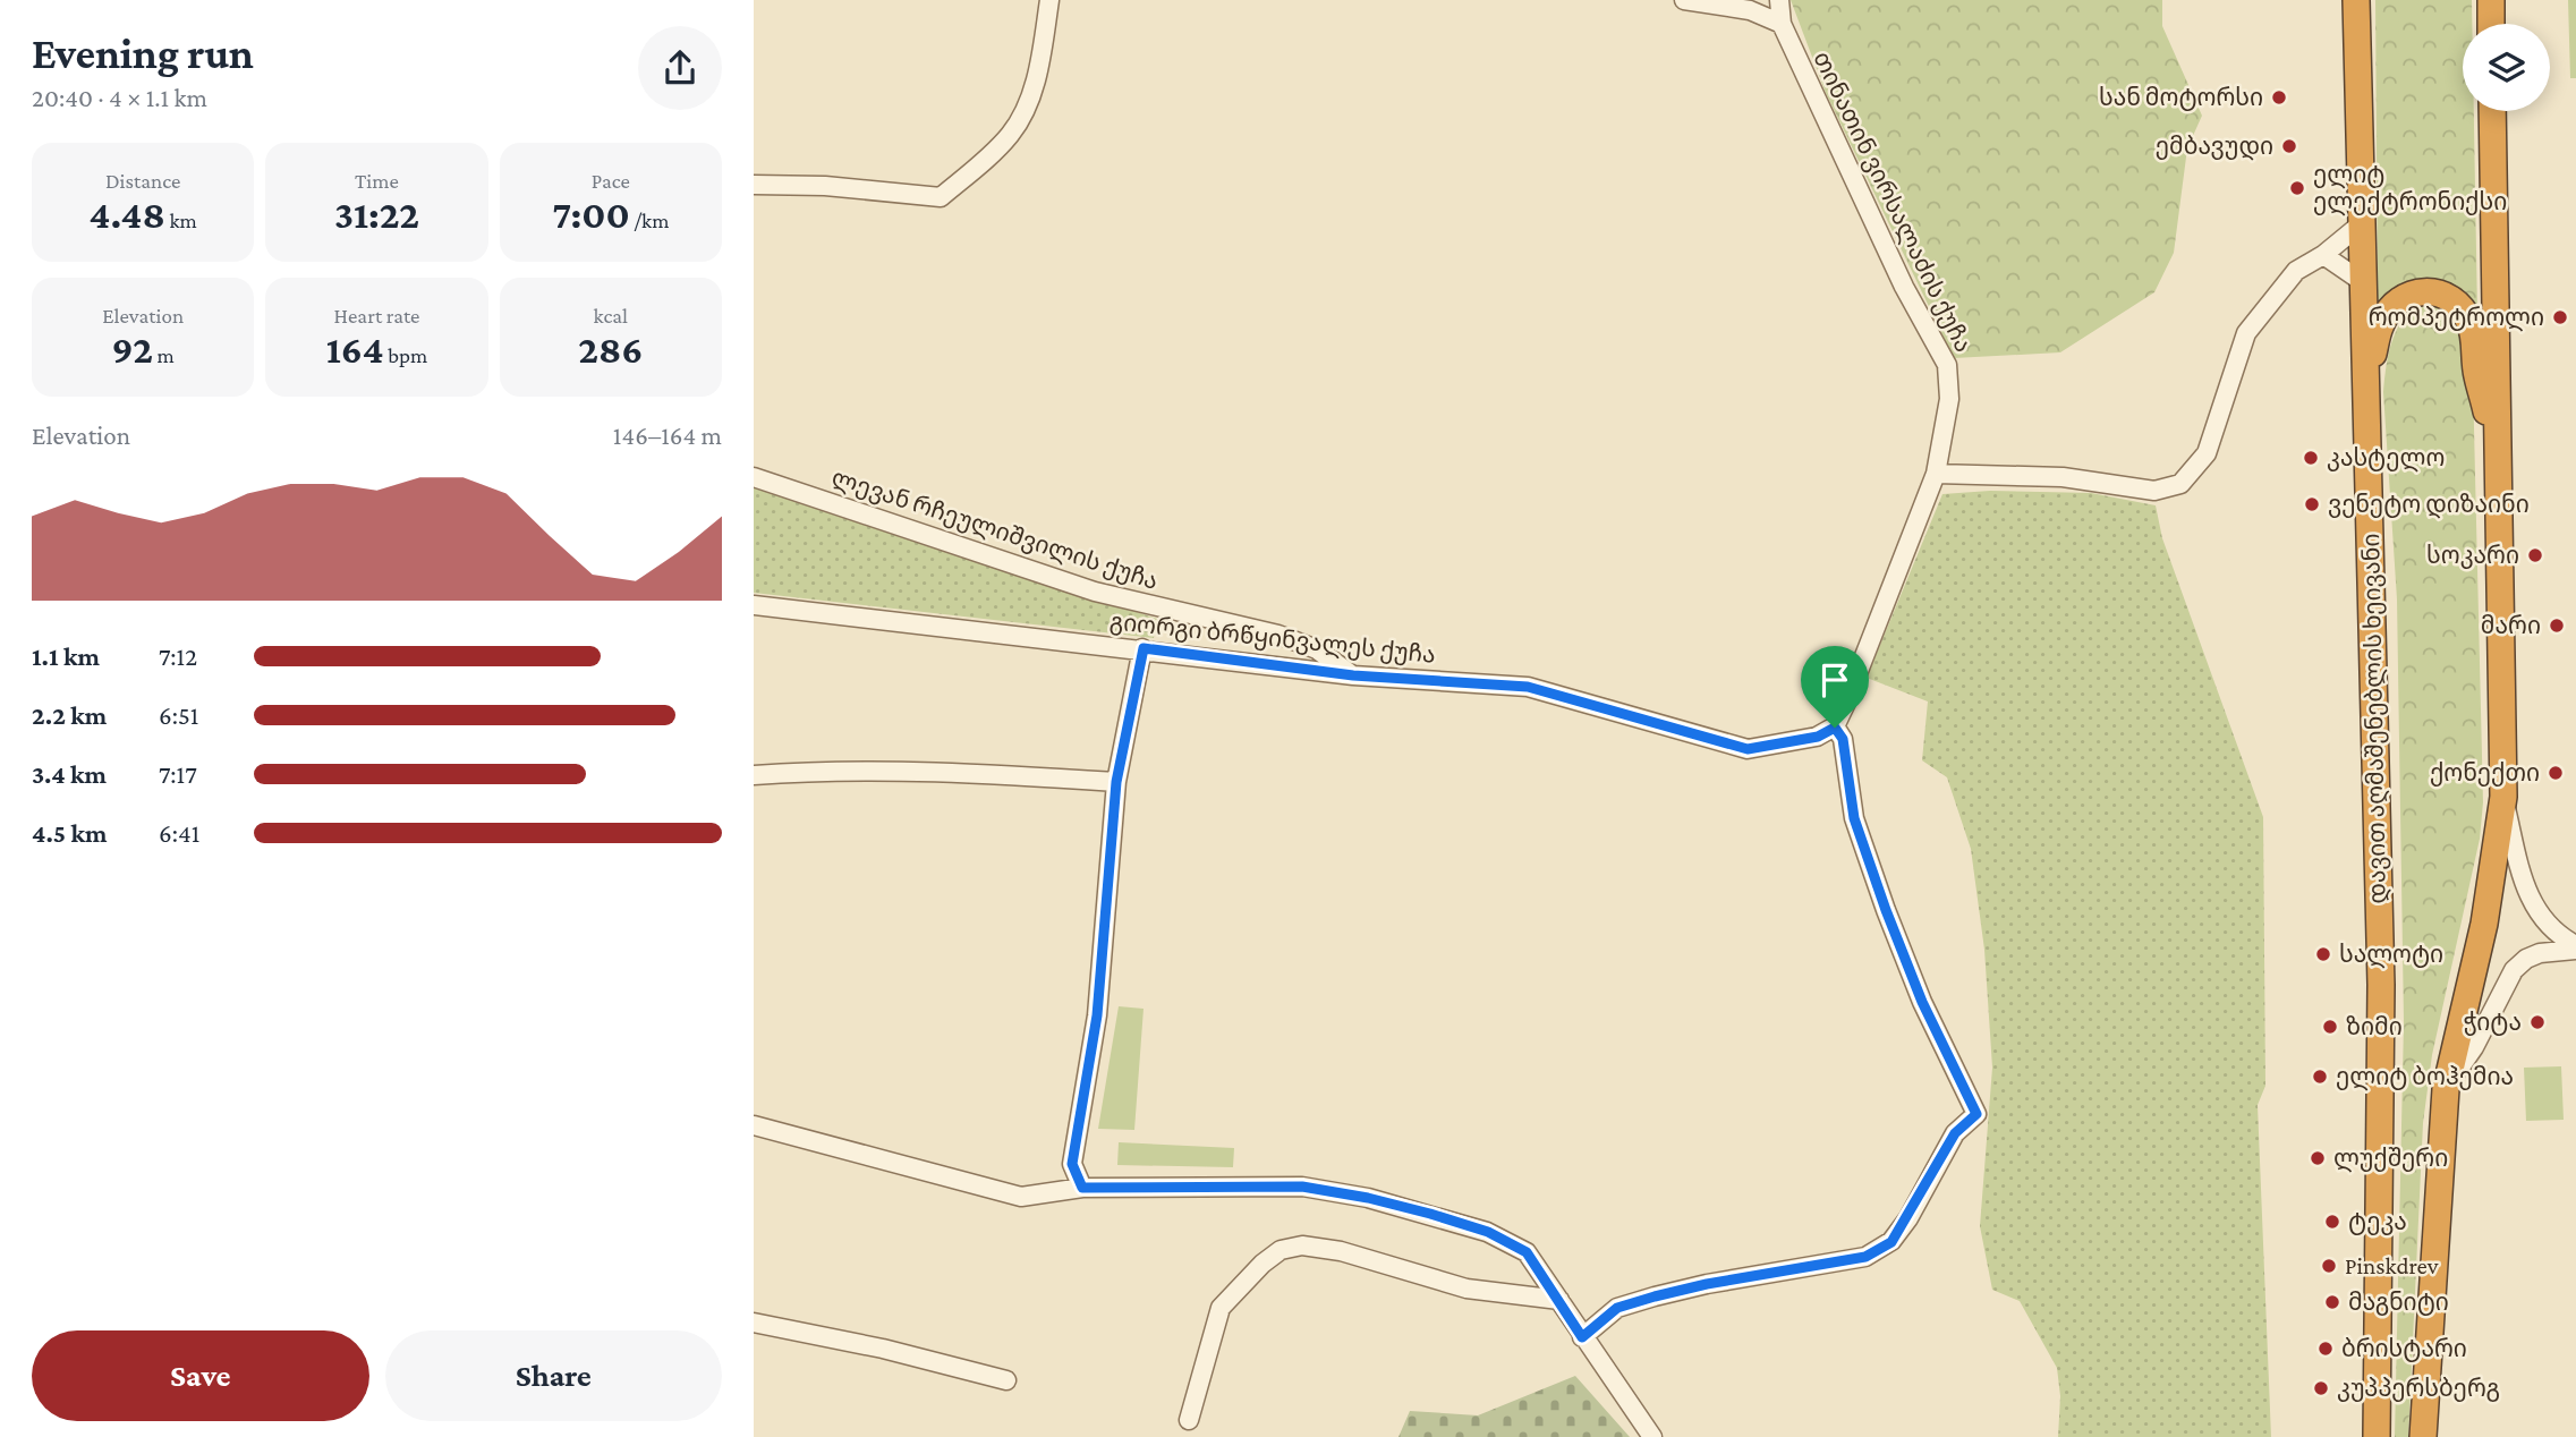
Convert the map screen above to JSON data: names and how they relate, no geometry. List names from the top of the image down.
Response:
{
  "streets": {
    "highway": ["დავით აღმაშენებლის ხეივანი"],
    "street": ["თინათინ ვირსალაძის ქუჩა", "ლევან რჩეულიშვილის ქუჩა", "გიორგი ბრწყინვალეს ქუჩა"]
  },
  "crossings": [
    ["ლევან რჩეულიშვილის ქუჩა", "გიორგი ბრწყინვალეს ქუჩა"]
  ],
  "places": [
    "სან მოტორსი",
    "ემბავუდი",
    "ელიტ ელექტრონიქსი",
    "რომპეტროლი",
    "კასტელო",
    "ვენეტო დიზაინი",
    "სოკარი",
    "მარი",
    "ქონექთი",
    "სალოტი",
    "ჭიტა",
    "ზიმი",
    "ელიტ ბოჰემია",
    "ლუქშერი",
    "ტეკა",
    "Pinskdrev",
    "მაგნიტი",
    "ბრისტარი",
    "კუპპერსბერგ"
  ],
  "page": {
    "heading": ["Evening run", "20:40 · 4 × 1.1 km"],
    "stats": [
      ["Distance", "4.48 km"],
      ["Time", "31:22"],
      ["Pace", "7:00 /km"],
      ["Elevation", "92 m"],
      ["Heart rate", "164 bpm"],
      ["kcal", "286"]
    ],
    "chart": ["Elevation", "146–164 m"],
    "list": [
      {
        "name": "1.1 km",
        "note": "7:12"
      },
      {
        "name": "2.2 km",
        "note": "6:51"
      },
      {
        "name": "3.4 km",
        "note": "7:17"
      },
      {
        "name": "4.5 km",
        "note": "6:41"
      }
    ],
    "buttons": ["Save", "Share"]
  }
}
